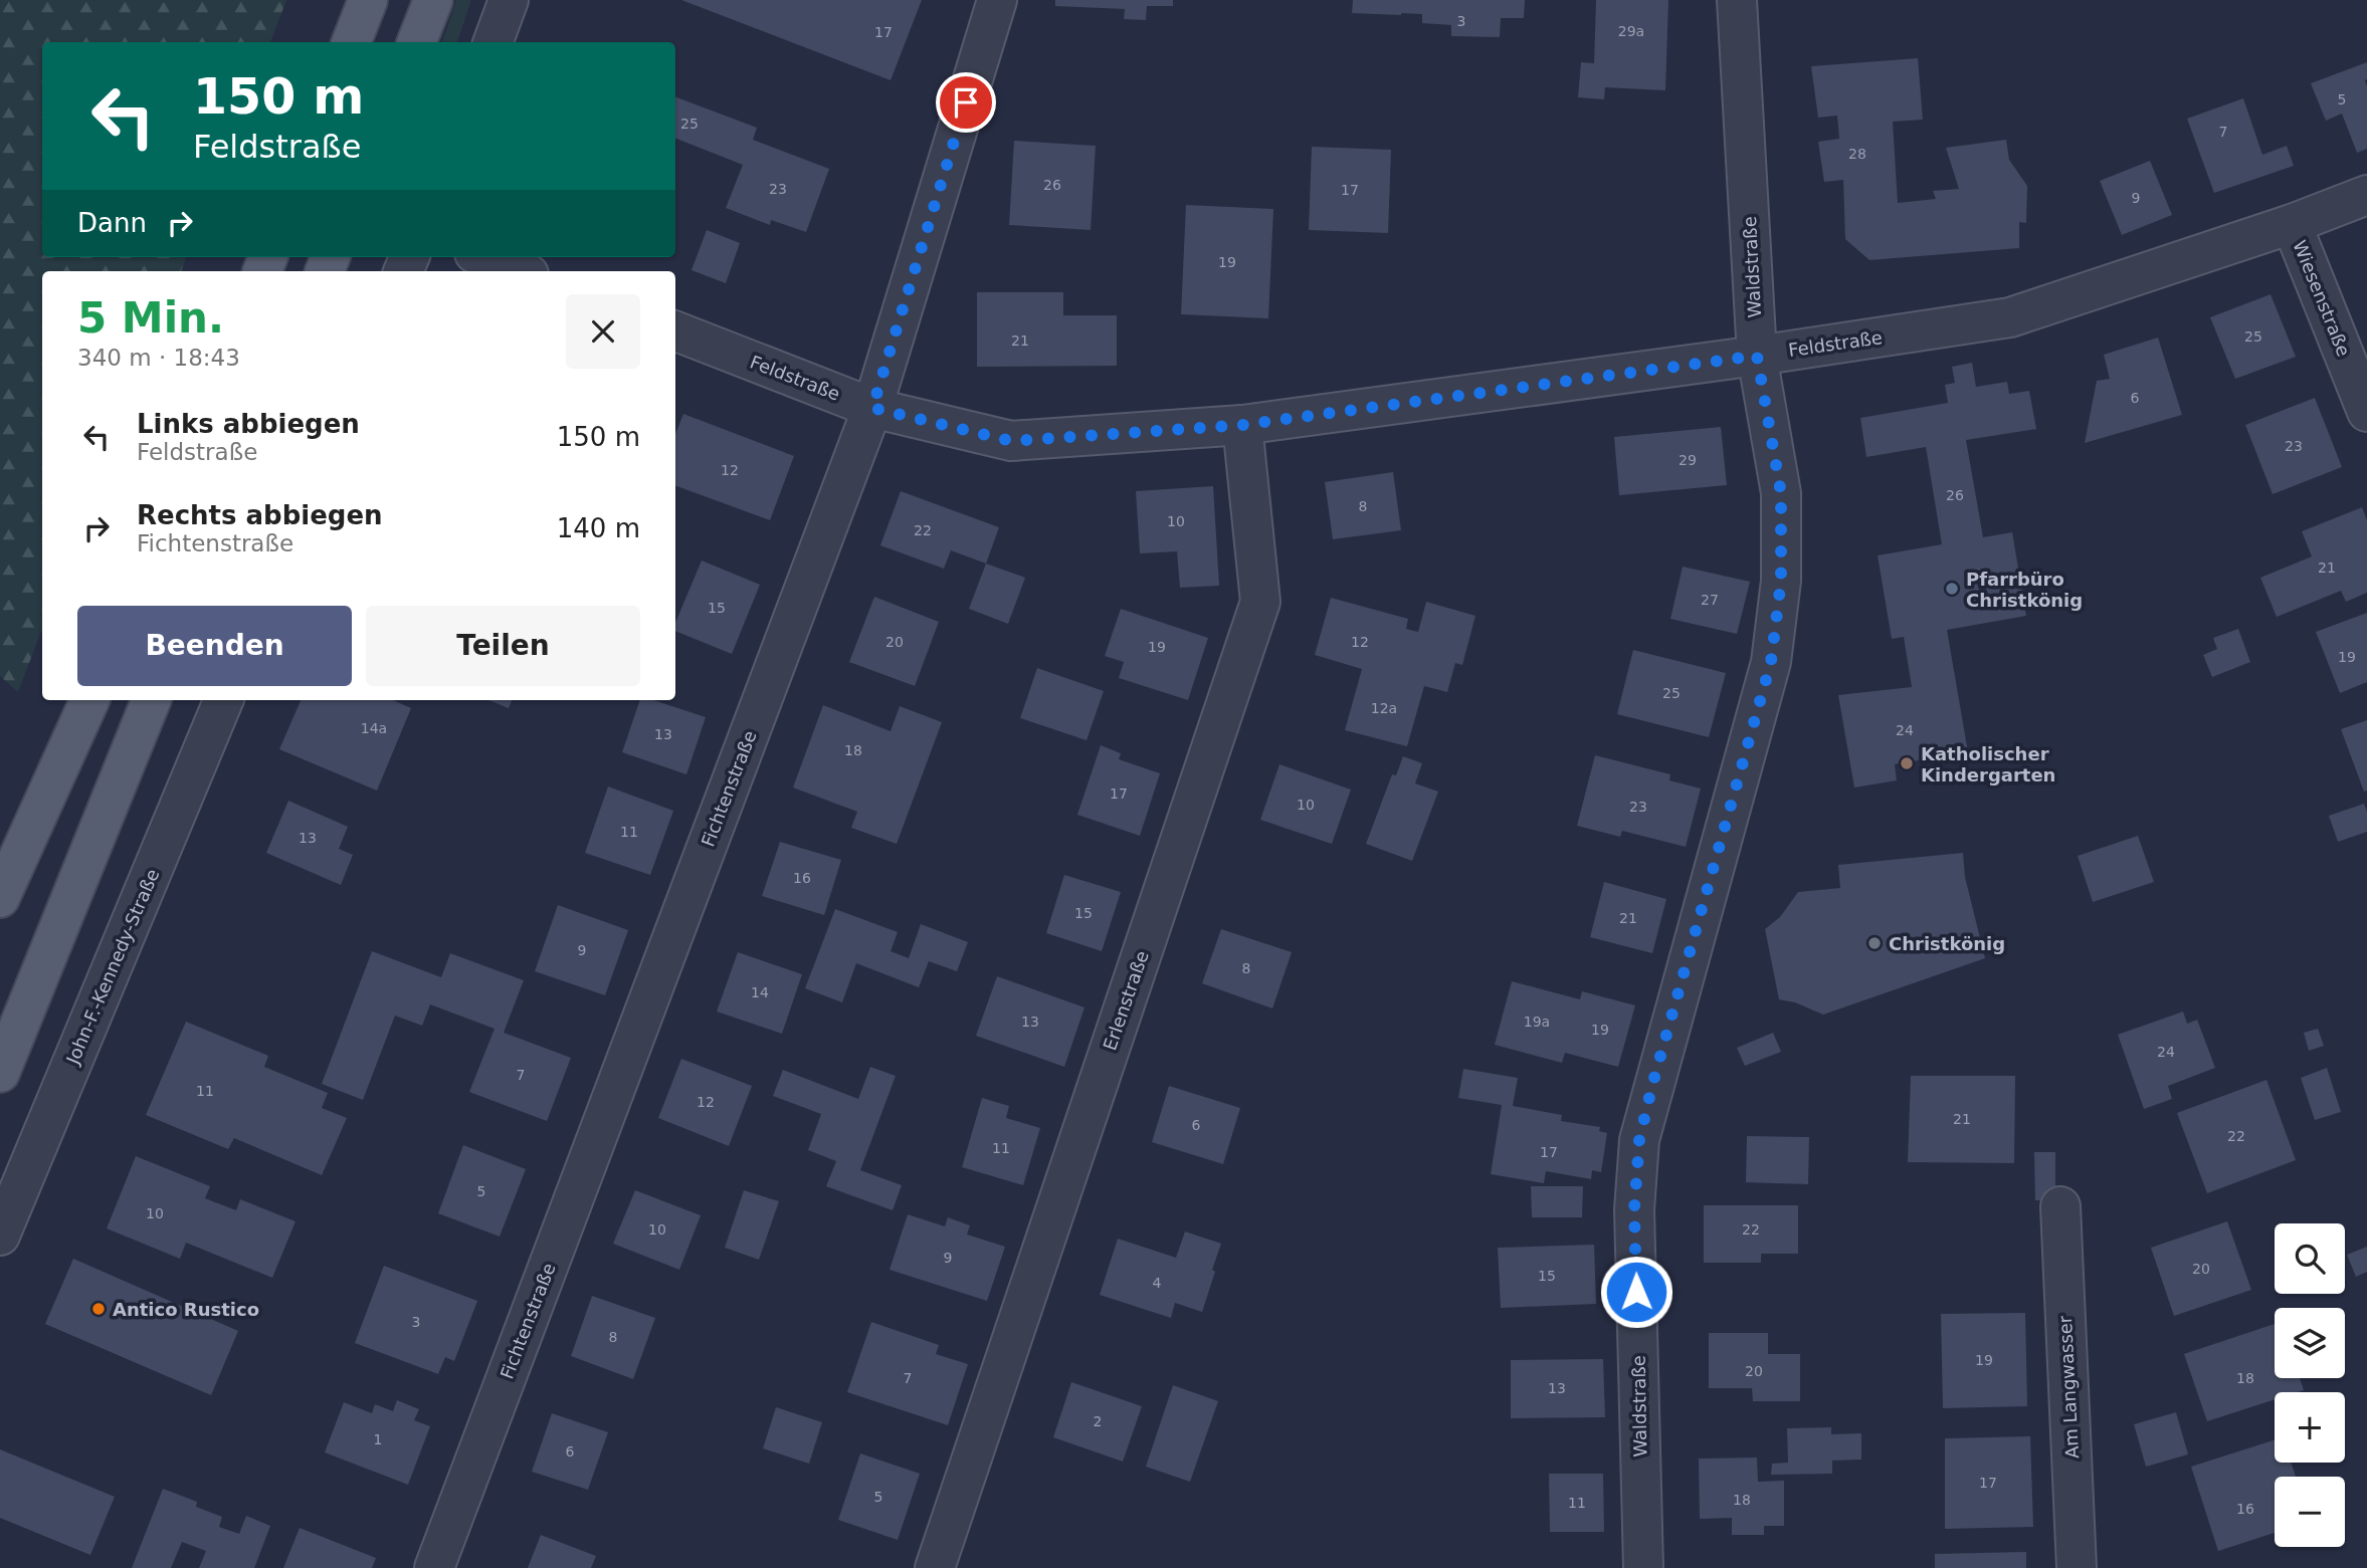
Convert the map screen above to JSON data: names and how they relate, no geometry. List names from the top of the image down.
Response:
{
  "streets": {
    "street": [
      "Waldstraße",
      "Wiesenstraße",
      "Feldstraße",
      "Fichtenstraße",
      "John-F.-Kennedy-Straße",
      "Erlenstraße",
      "Am Langwasser"
    ]
  },
  "crossings": [
    ["Waldstraße", "Feldstraße"],
    ["Wiesenstraße", "Feldstraße"],
    ["Feldstraße", "Fichtenstraße"],
    ["Feldstraße", "Erlenstraße"]
  ],
  "places": [
    "Pfarrbüro Christkönig",
    "Katholischer Kindergarten",
    "Christkönig",
    "Antico Rustico"
  ],
  "house_numbers": [
    "3",
    "29a",
    "17",
    "5",
    "25",
    "7",
    "28",
    "26",
    "23",
    "17",
    "9",
    "19",
    "25",
    "21",
    "6",
    "23",
    "29",
    "12",
    "26",
    "8",
    "10",
    "22",
    "21",
    "27",
    "15",
    "20",
    "12",
    "19",
    "19",
    "25",
    "12a",
    "14a",
    "24",
    "13",
    "18",
    "17",
    "10",
    "23",
    "11",
    "13",
    "16",
    "15",
    "21",
    "9",
    "8",
    "14",
    "13",
    "19a",
    "19",
    "24",
    "7",
    "11",
    "12",
    "21",
    "6",
    "22",
    "11",
    "17",
    "5",
    "10",
    "10",
    "22",
    "9",
    "20",
    "15",
    "4",
    "3",
    "8",
    "19",
    "20",
    "7",
    "18",
    "13",
    "2",
    "1",
    "6",
    "17",
    "5",
    "18",
    "11",
    "16"
  ],
  "page": {
    "turn": ["150 m", "Feldstraße"],
    "then": "Dann",
    "heading": ["5 Min.", "340 m · 18:43"],
    "list": [
      {
        "name": "Links abbiegen",
        "note": "Feldstraße",
        "value": "150 m"
      },
      {
        "name": "Rechts abbiegen",
        "note": "Fichtenstraße",
        "value": "140 m"
      }
    ],
    "buttons": ["Beenden", "Teilen"],
    "map_buttons": ["+", "−"]
  }
}
